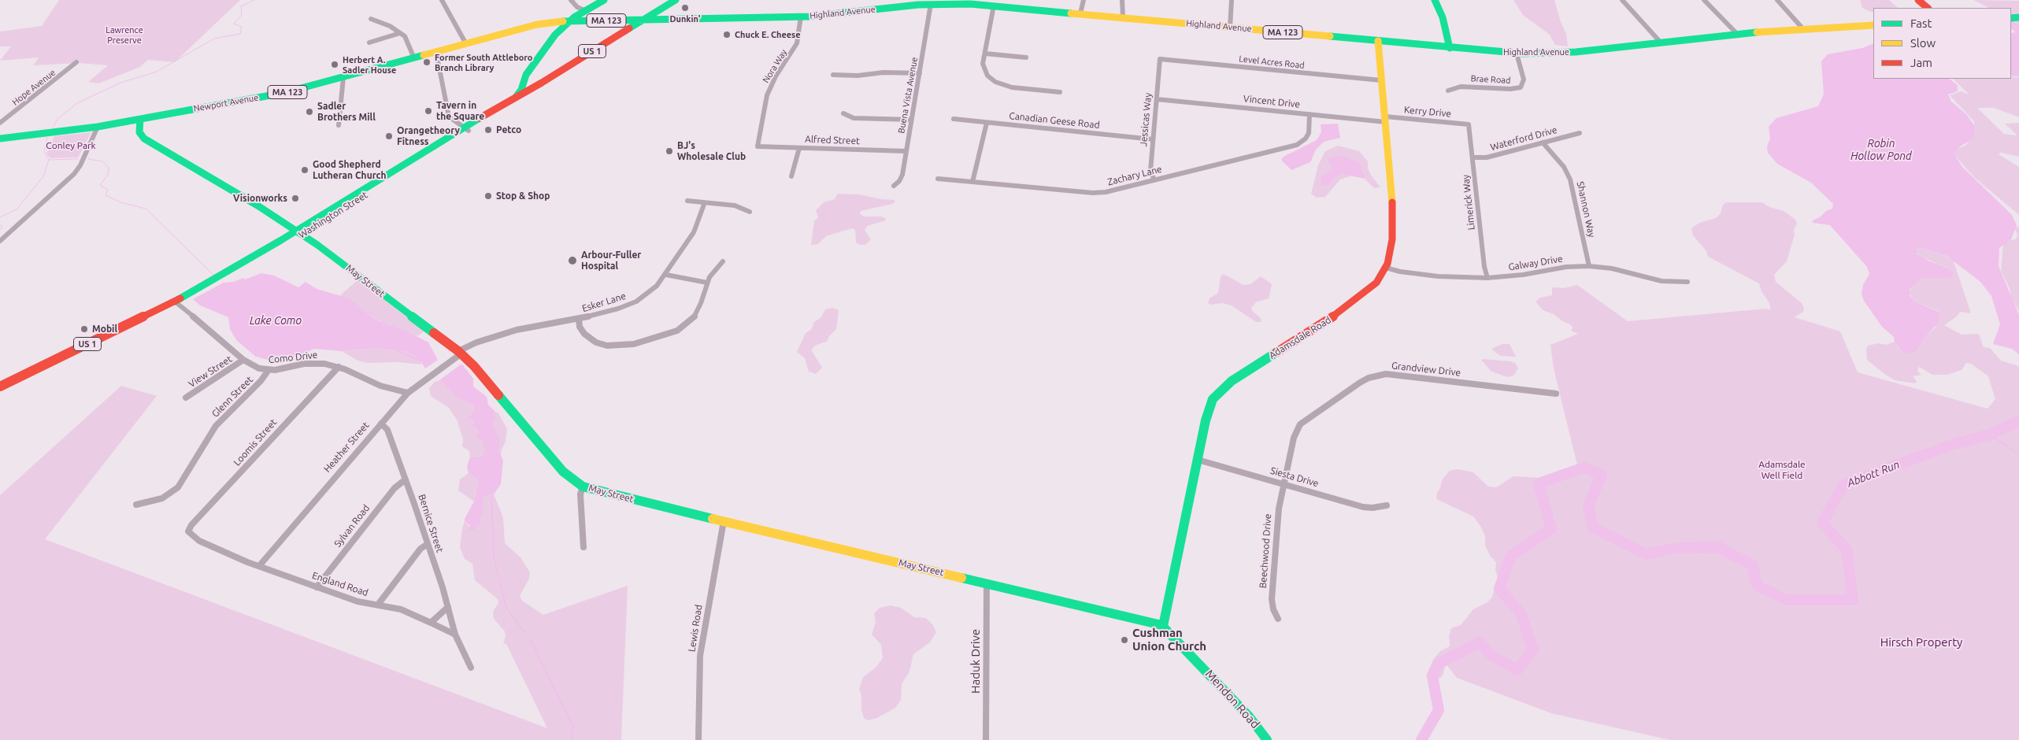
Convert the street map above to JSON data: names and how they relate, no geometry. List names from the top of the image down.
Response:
{
  "streets": {
    "main road": [
      "Highland Avenue",
      "MA 123",
      "US 1",
      "Newport Avenue",
      "Washington Street",
      "May Street",
      "Adamsdale Road",
      "Mendon Road"
    ],
    "street": [
      "Level Acres Road",
      "Nora Way",
      "Brae Road",
      "Hope Avenue",
      "Buena Vista Avenue",
      "Vincent Drive",
      "Kerry Drive",
      "Jessicas Way",
      "Canadian Geese Road",
      "Waterford Drive",
      "Alfred Street",
      "Zachary Lane",
      "Limerick Way",
      "Shannon Way",
      "Galway Drive",
      "Esker Lane",
      "Como Drive",
      "Grandview Drive",
      "View Street",
      "Glenn Street",
      "Loomis Street",
      "Heather Street",
      "Siesta Drive",
      "Bernice Street",
      "Sylvan Road",
      "Beechwood Drive",
      "England Road",
      "Lewis Road",
      "Haduk Drive"
    ]
  },
  "crossings": [
    ["Highland Avenue", "Nora Way"],
    ["Highland Avenue", "Brae Road"],
    ["Highland Avenue", "Buena Vista Avenue"],
    ["Highland Avenue", "Newport Avenue"],
    ["Highland Avenue", "Washington Street"],
    ["Highland Avenue", "Adamsdale Road"],
    ["Level Acres Road", "Jessicas Way"],
    ["Level Acres Road", "Adamsdale Road"],
    ["Nora Way", "Alfred Street"],
    ["Buena Vista Avenue", "Alfred Street"],
    ["Vincent Drive", "Kerry Drive"],
    ["Vincent Drive", "Jessicas Way"],
    ["Vincent Drive", "Zachary Lane"],
    ["Vincent Drive", "Adamsdale Road"],
    ["Newport Avenue", "May Street"],
    ["Kerry Drive", "Limerick Way"],
    ["Kerry Drive", "Adamsdale Road"],
    ["Jessicas Way", "Canadian Geese Road"],
    ["Jessicas Way", "Zachary Lane"],
    ["Waterford Drive", "Limerick Way"],
    ["Waterford Drive", "Shannon Way"],
    ["Limerick Way", "Galway Drive"],
    ["Shannon Way", "Galway Drive"],
    ["Washington Street", "May Street"],
    ["Washington Street", "Como Drive"],
    ["Galway Drive", "Adamsdale Road"],
    ["May Street", "Esker Lane"],
    ["May Street", "Adamsdale Road"],
    ["May Street", "Heather Street"],
    ["May Street", "Lewis Road"],
    ["May Street", "Haduk Drive"],
    ["May Street", "Mendon Road"],
    ["Esker Lane", "Heather Street"],
    ["Adamsdale Road", "Siesta Drive"],
    ["Adamsdale Road", "Mendon Road"],
    ["Como Drive", "View Street"],
    ["Como Drive", "Glenn Street"],
    ["Como Drive", "Loomis Street"],
    ["Como Drive", "Heather Street"],
    ["Grandview Drive", "Siesta Drive"],
    ["Grandview Drive", "Beechwood Drive"],
    ["Loomis Street", "England Road"],
    ["Heather Street", "Bernice Street"],
    ["Heather Street", "England Road"],
    ["Siesta Drive", "Beechwood Drive"],
    ["Bernice Street", "Sylvan Road"],
    ["Bernice Street", "England Road"],
    ["Sylvan Road", "England Road"]
  ],
  "water": ["Robin Hollow Pond", "Lake Como", "Abbott Run"],
  "parks": [
    "Lawrence Preserve",
    "Conley Park",
    "Adamsdale Well Field",
    "Hirsch Property"
  ],
  "places": [
    "Dunkin'",
    "Chuck E. Cheese",
    "Former South Attleboro Branch Library",
    "Herbert A. Sadler House",
    "Tavern in the Square",
    "Sadler Brothers Mill",
    "Petco",
    "Orangetheory Fitness",
    "BJ's Wholesale Club",
    "Good Shepherd Lutheran Church",
    "Stop & Shop",
    "Visionworks",
    "Arbour-Fuller Hospital",
    "Mobil",
    "Cushman Union Church"
  ],
  "legend": ["Fast", "Slow", "Jam"]
}
